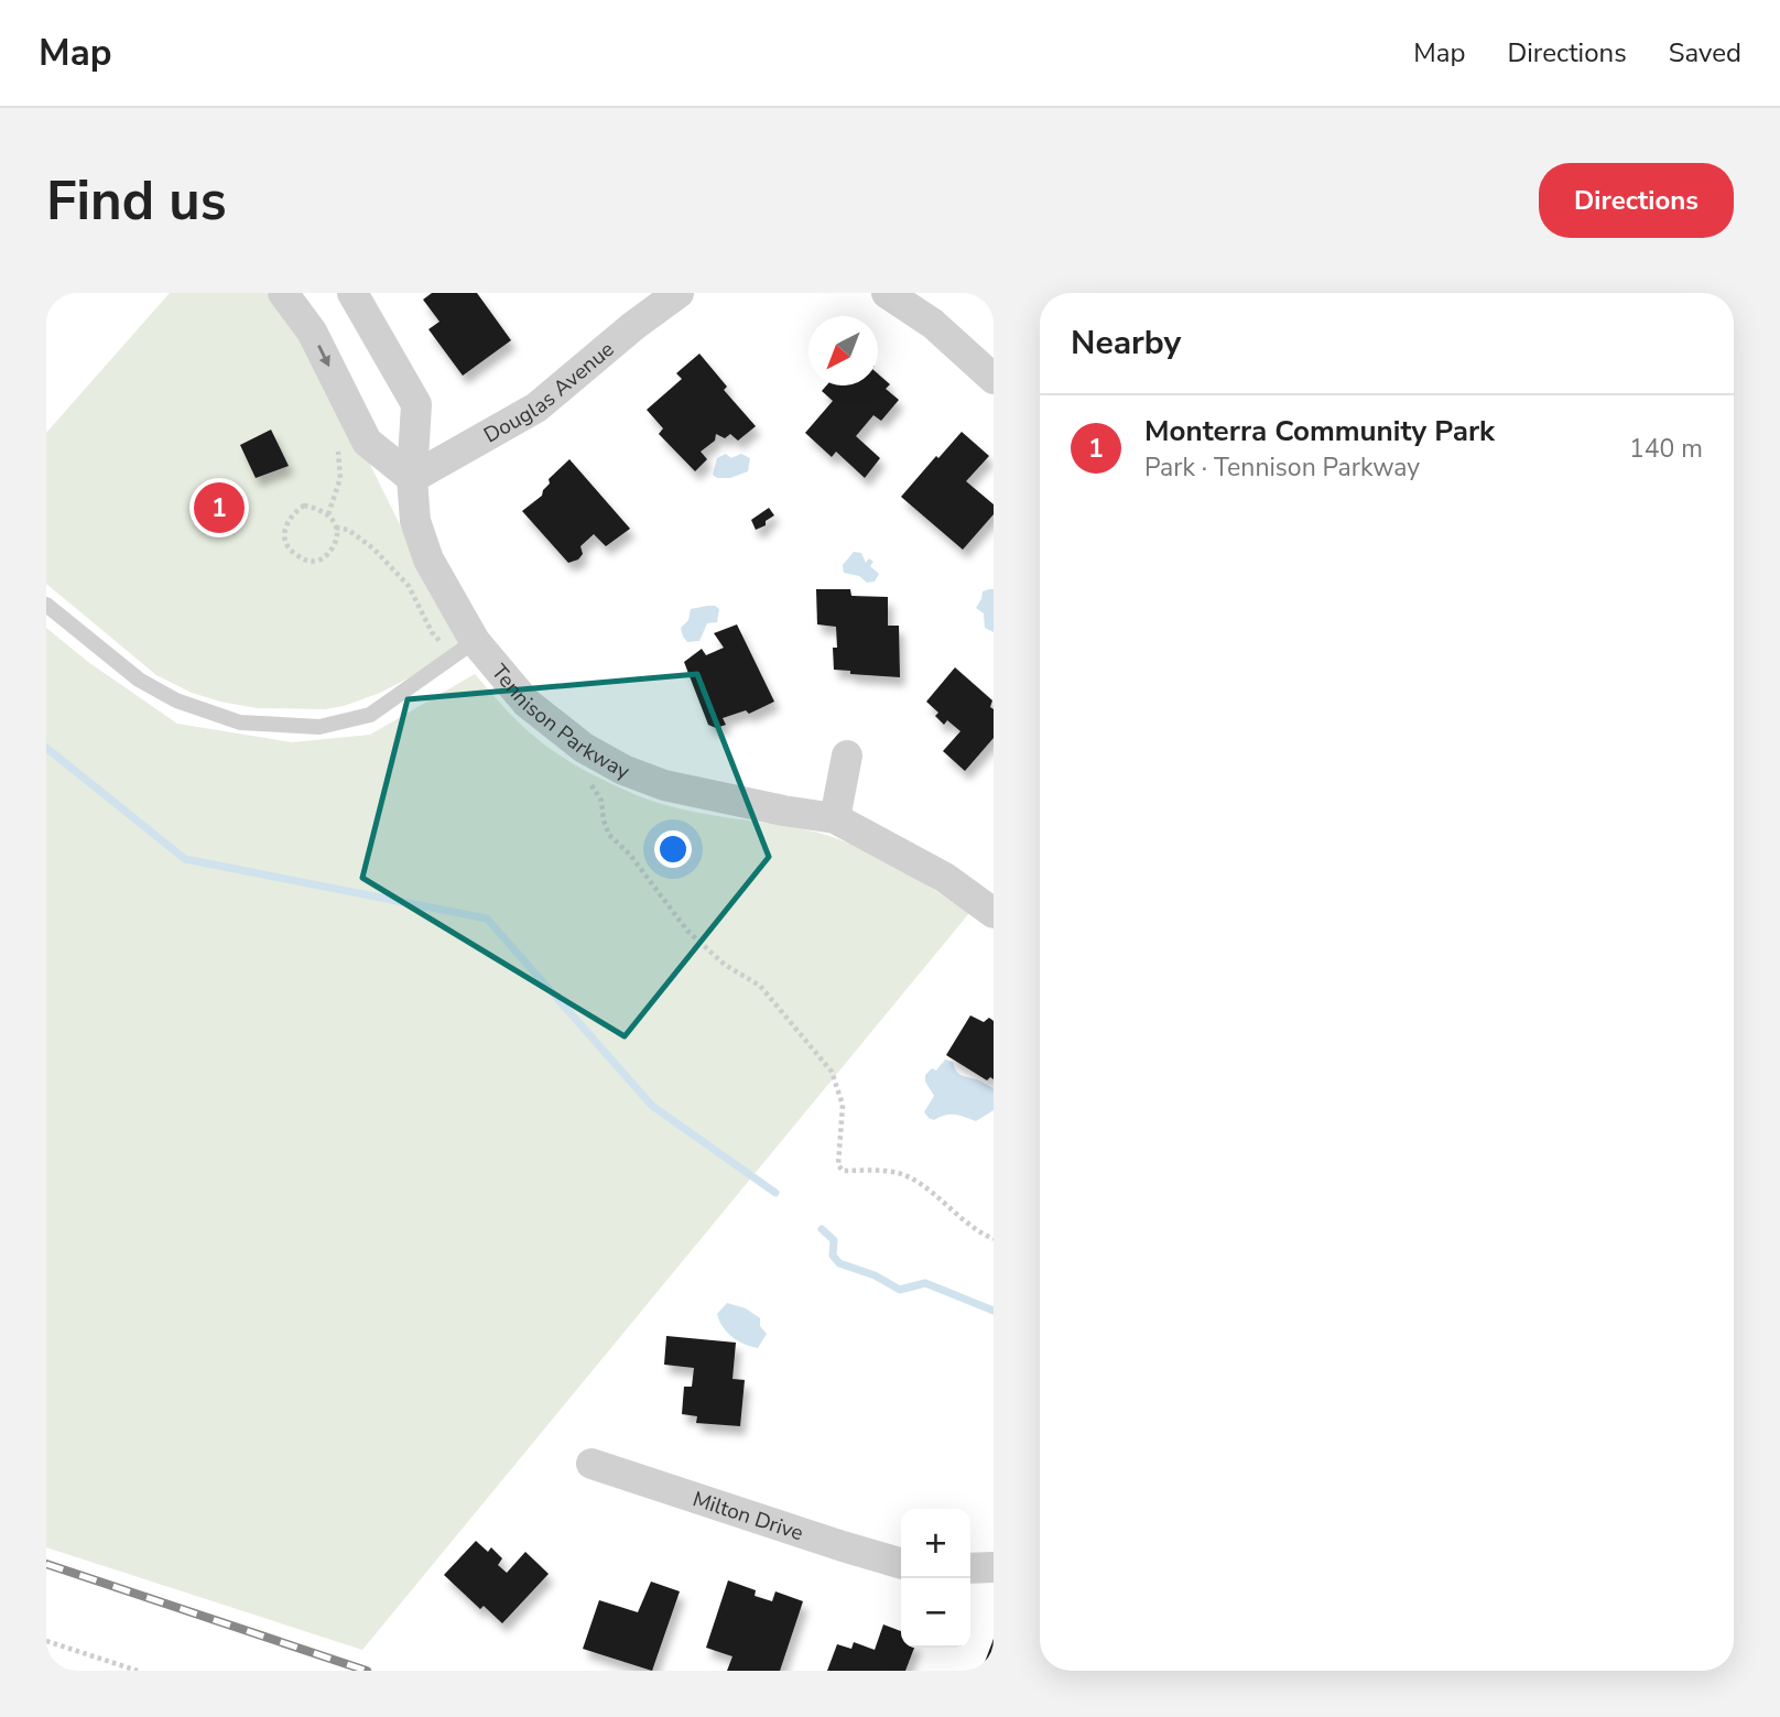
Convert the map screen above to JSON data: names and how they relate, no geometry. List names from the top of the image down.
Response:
{
  "streets": {
    "street": ["Douglas Avenue", "Tennison Parkway", "Milton Drive"]
  },
  "crossings": [
    ["Douglas Avenue", "Tennison Parkway"]
  ],
  "north": "bottom left",
  "page": {
    "header": "Map",
    "nav": ["Map", "Directions", "Saved"],
    "buttons": "Directions",
    "title": "Find us",
    "heading": "Nearby",
    "list": [
      {
        "mark": "1",
        "name": "Monterra Community Park",
        "note": "Park · Tennison Parkway",
        "value": "140 m"
      }
    ],
    "pins": "1",
    "map_buttons": ["+", "−"]
  }
}
